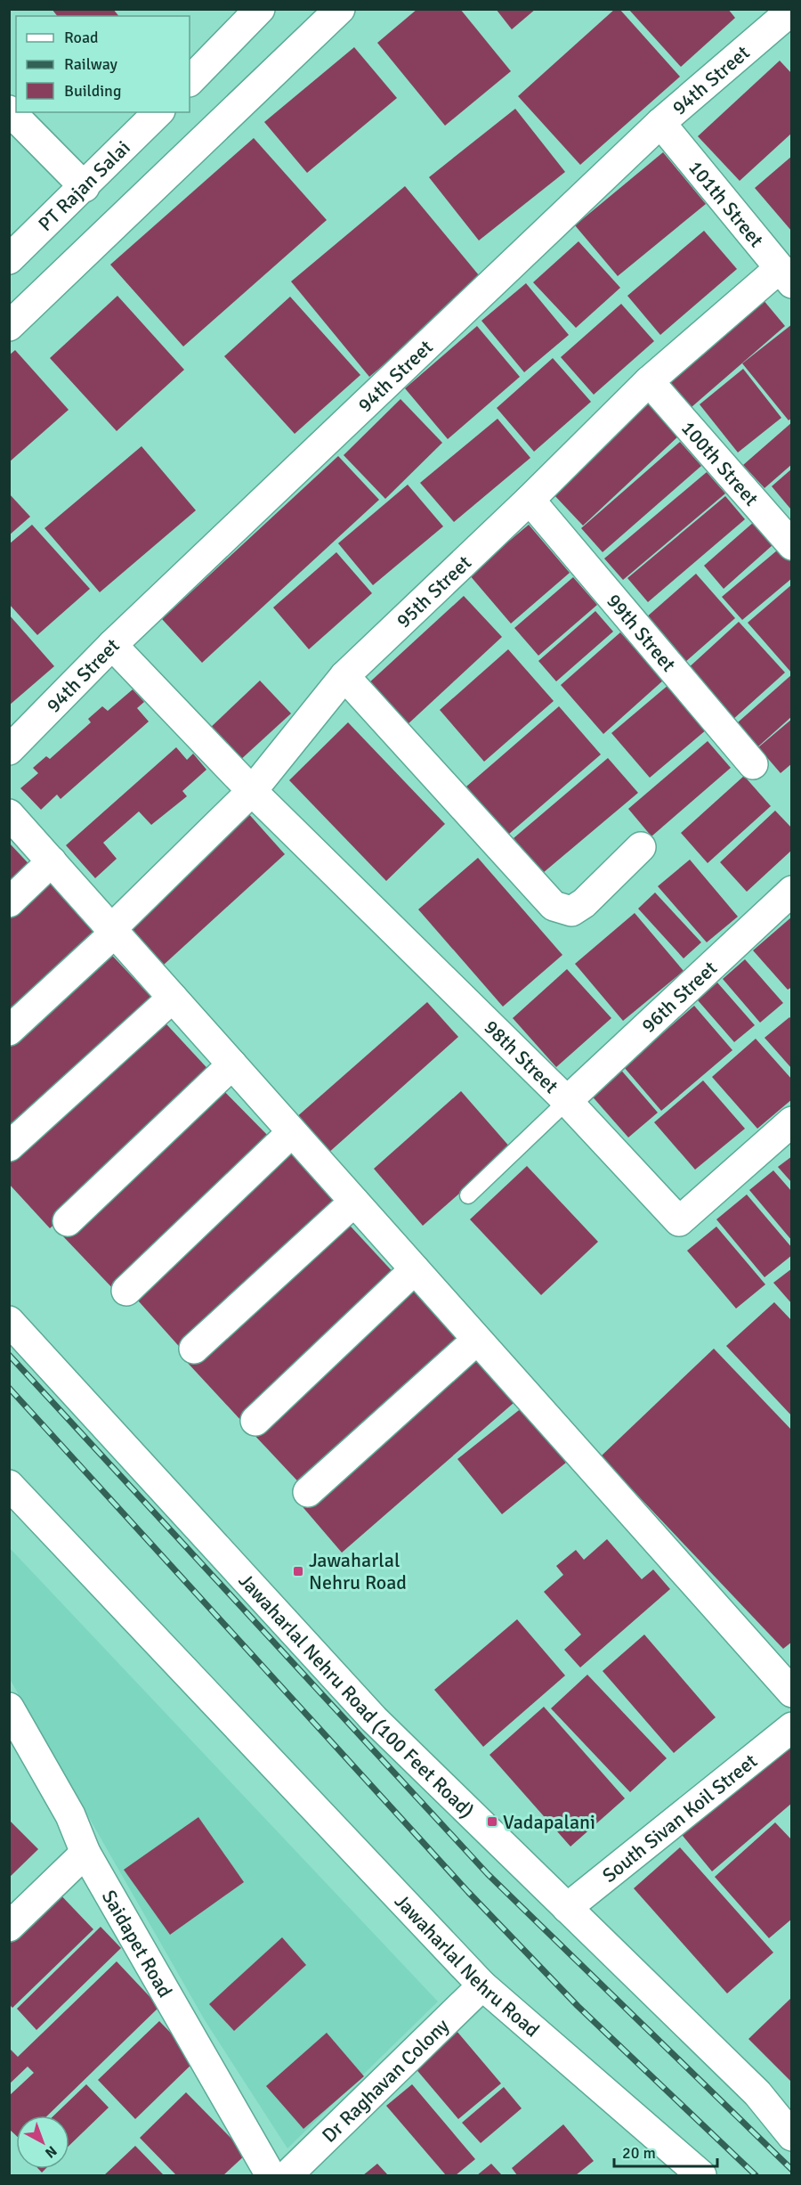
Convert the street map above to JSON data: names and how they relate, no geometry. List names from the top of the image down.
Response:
{
  "streets": {
    "street": [
      "94th Street",
      "PT Rajan Salai",
      "101th Street",
      "100th Street",
      "95th Street",
      "99th Street",
      "96th Street",
      "98th Street",
      "Jawaharlal Nehru Road (100 Feet Road)",
      "South Sivan Koil Street",
      "Saidapet Road",
      "Jawaharlal Nehru Road",
      "Dr Raghavan Colony"
    ]
  },
  "crossings": [
    ["94th Street", "101th Street"],
    ["101th Street", "95th Street"],
    ["100th Street", "95th Street"],
    ["95th Street", "99th Street"],
    ["95th Street", "98th Street"],
    ["96th Street", "98th Street"],
    ["Jawaharlal Nehru Road (100 Feet Road)", "South Sivan Koil Street"],
    ["Jawaharlal Nehru Road", "Dr Raghavan Colony"]
  ],
  "places": {
    "transit": ["Jawaharlal Nehru Road", "Vadapalani"]
  },
  "legend": ["Road", "Railway", "Building"],
  "scale_bar": "20 m",
  "north": "bottom right"
}
